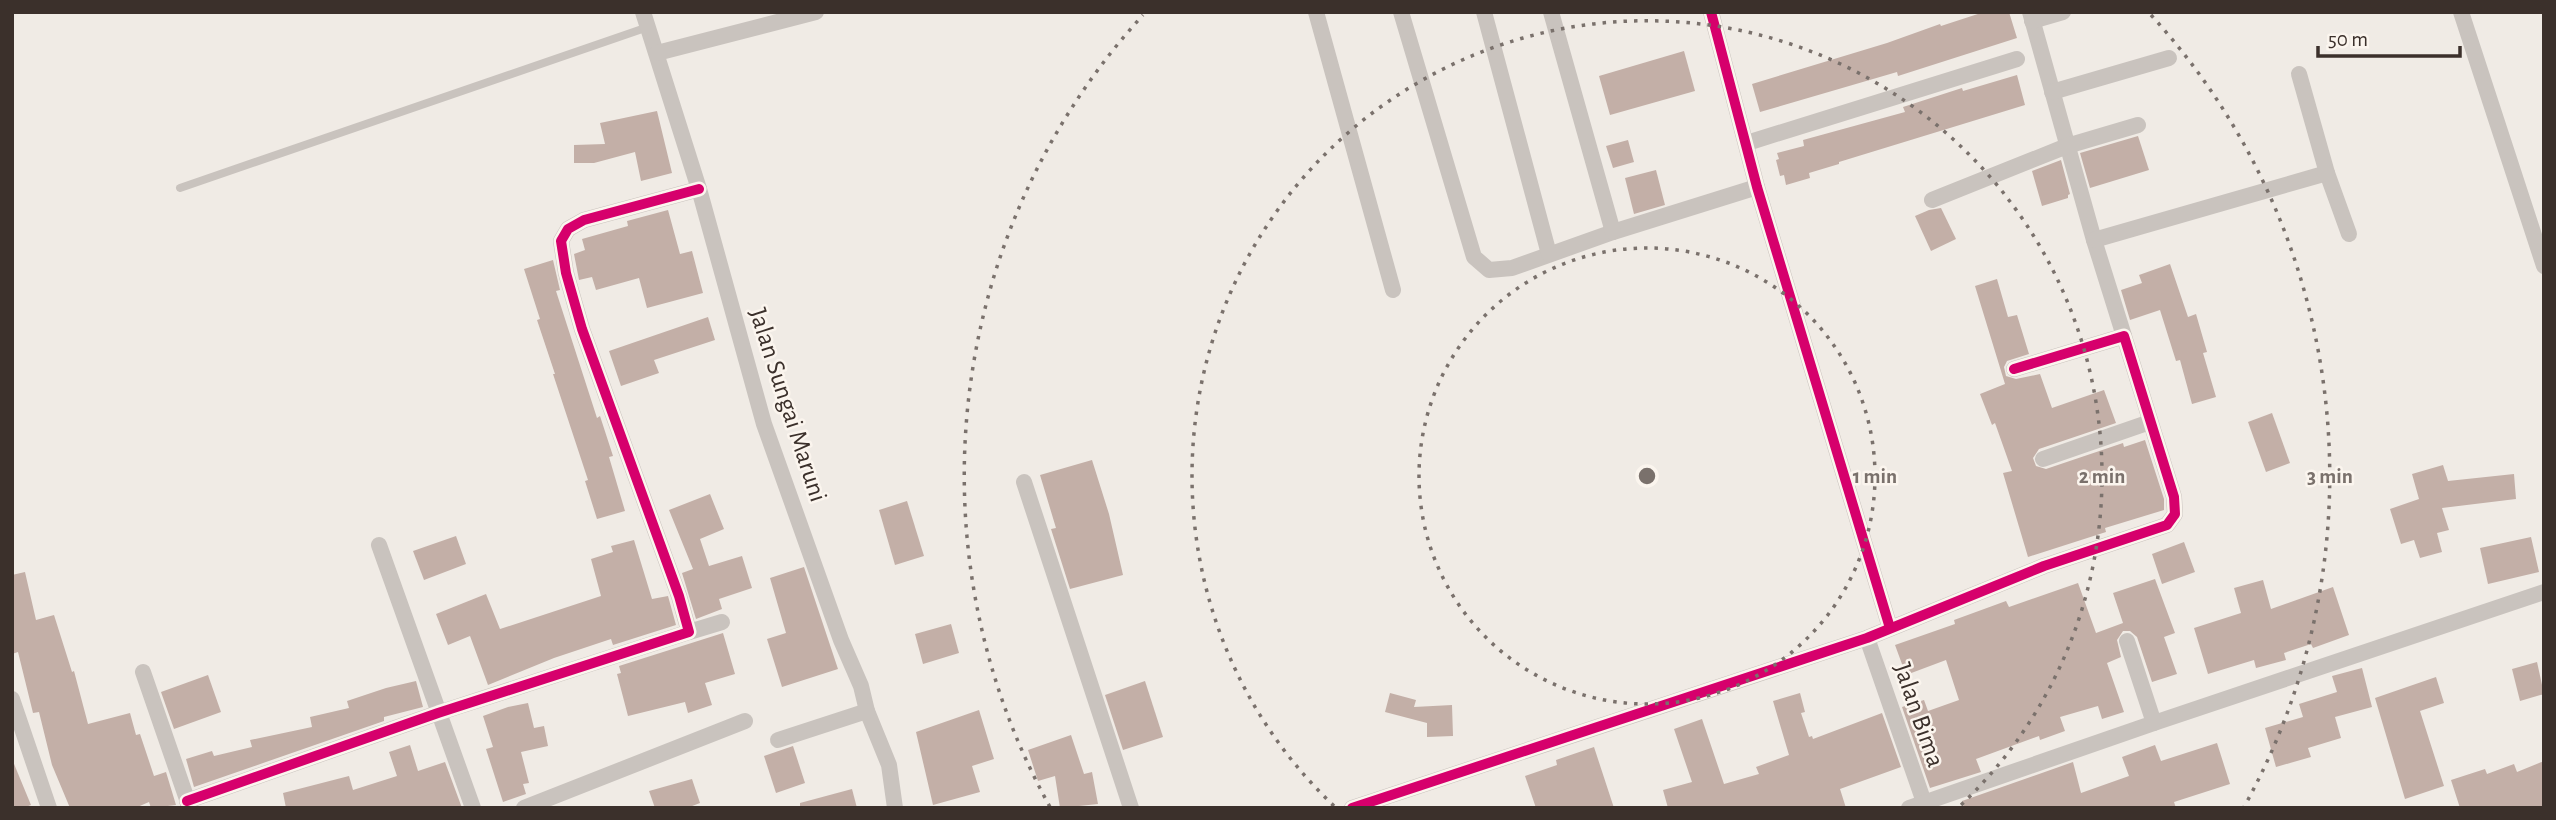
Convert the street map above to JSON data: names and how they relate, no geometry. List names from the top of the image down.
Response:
{
  "streets": {
    "street": ["Jalan Sungai Maruni", "Jalan Bima"]
  },
  "scale_bar": "50 m",
  "rings": ["1 min", "2 min", "3 min"]
}
